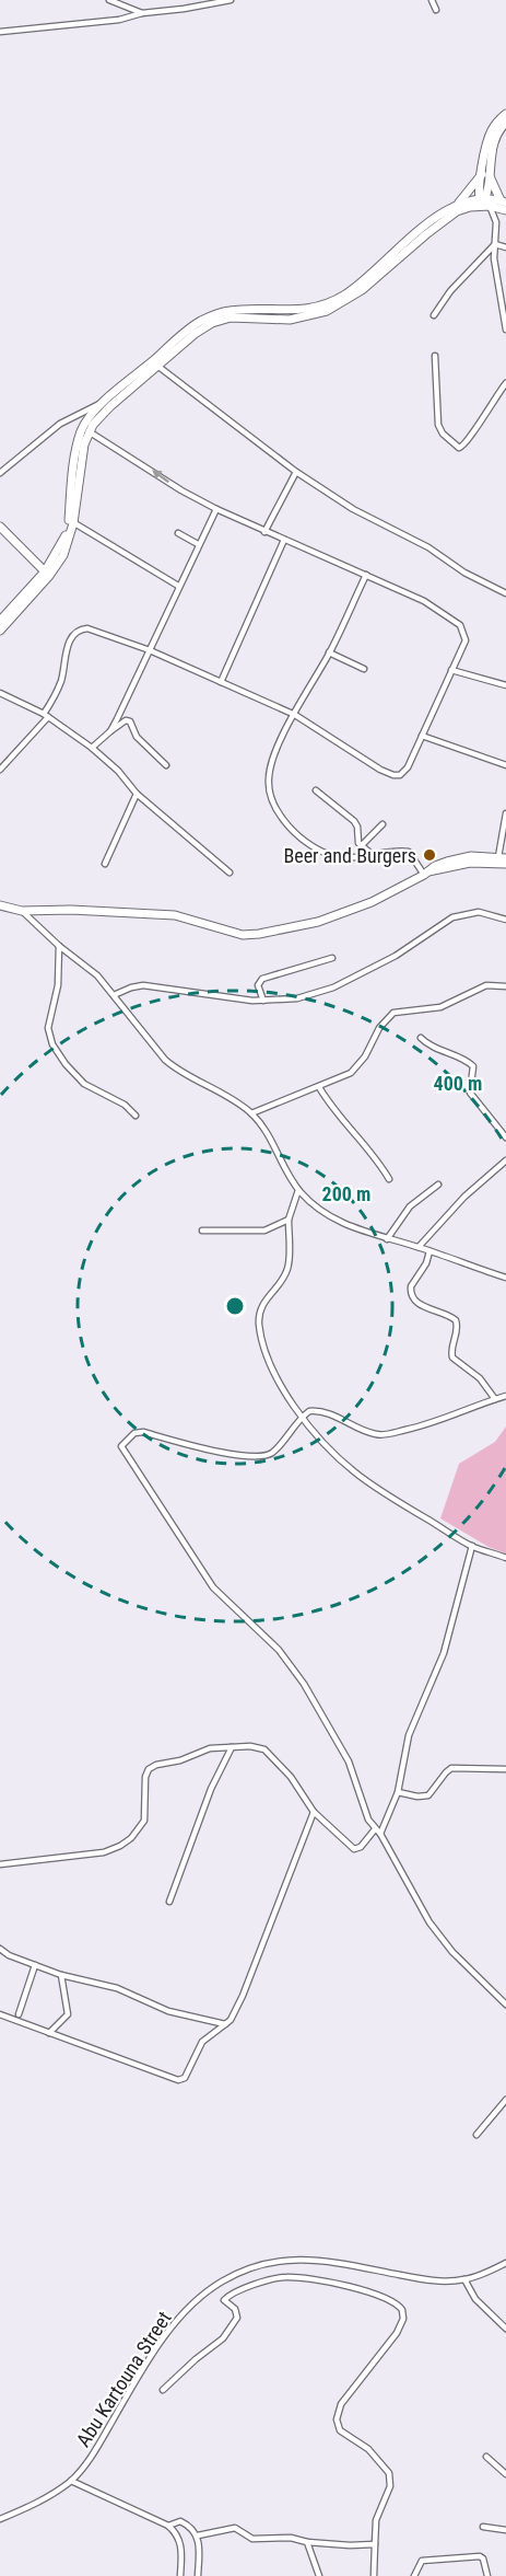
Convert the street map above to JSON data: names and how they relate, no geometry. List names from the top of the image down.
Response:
{
  "streets": {
    "street": ["Abu Kartouna Street"]
  },
  "places": ["Beer and Burgers"],
  "rings": ["400 m", "200 m"]
}
